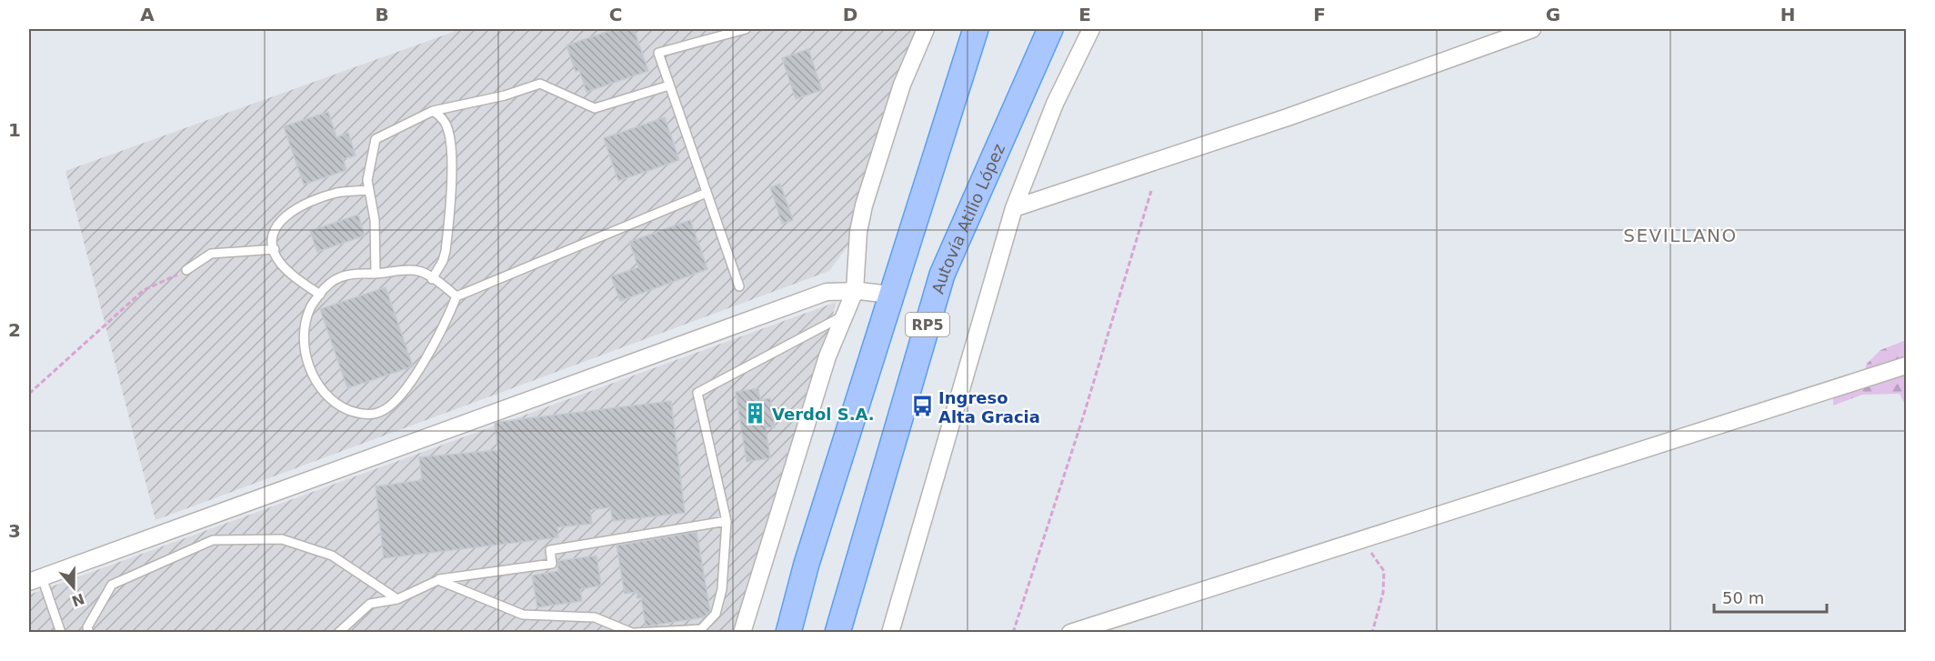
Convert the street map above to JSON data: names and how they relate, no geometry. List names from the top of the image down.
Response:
{
  "streets": {
    "main road": ["Autovía Atilio López", "RP5"]
  },
  "districts": ["SEVILLANO"],
  "places": {
    "bus stop": ["Ingreso Alta Gracia"],
    "building": ["Verdol S.A."]
  },
  "scale_bar": "50 m",
  "north": "bottom",
  "grid": {
    "columns": [
      "A",
      "B",
      "C",
      "D",
      "E",
      "F",
      "G",
      "H"
    ],
    "rows": ["1", "2", "3"]
  }
}
